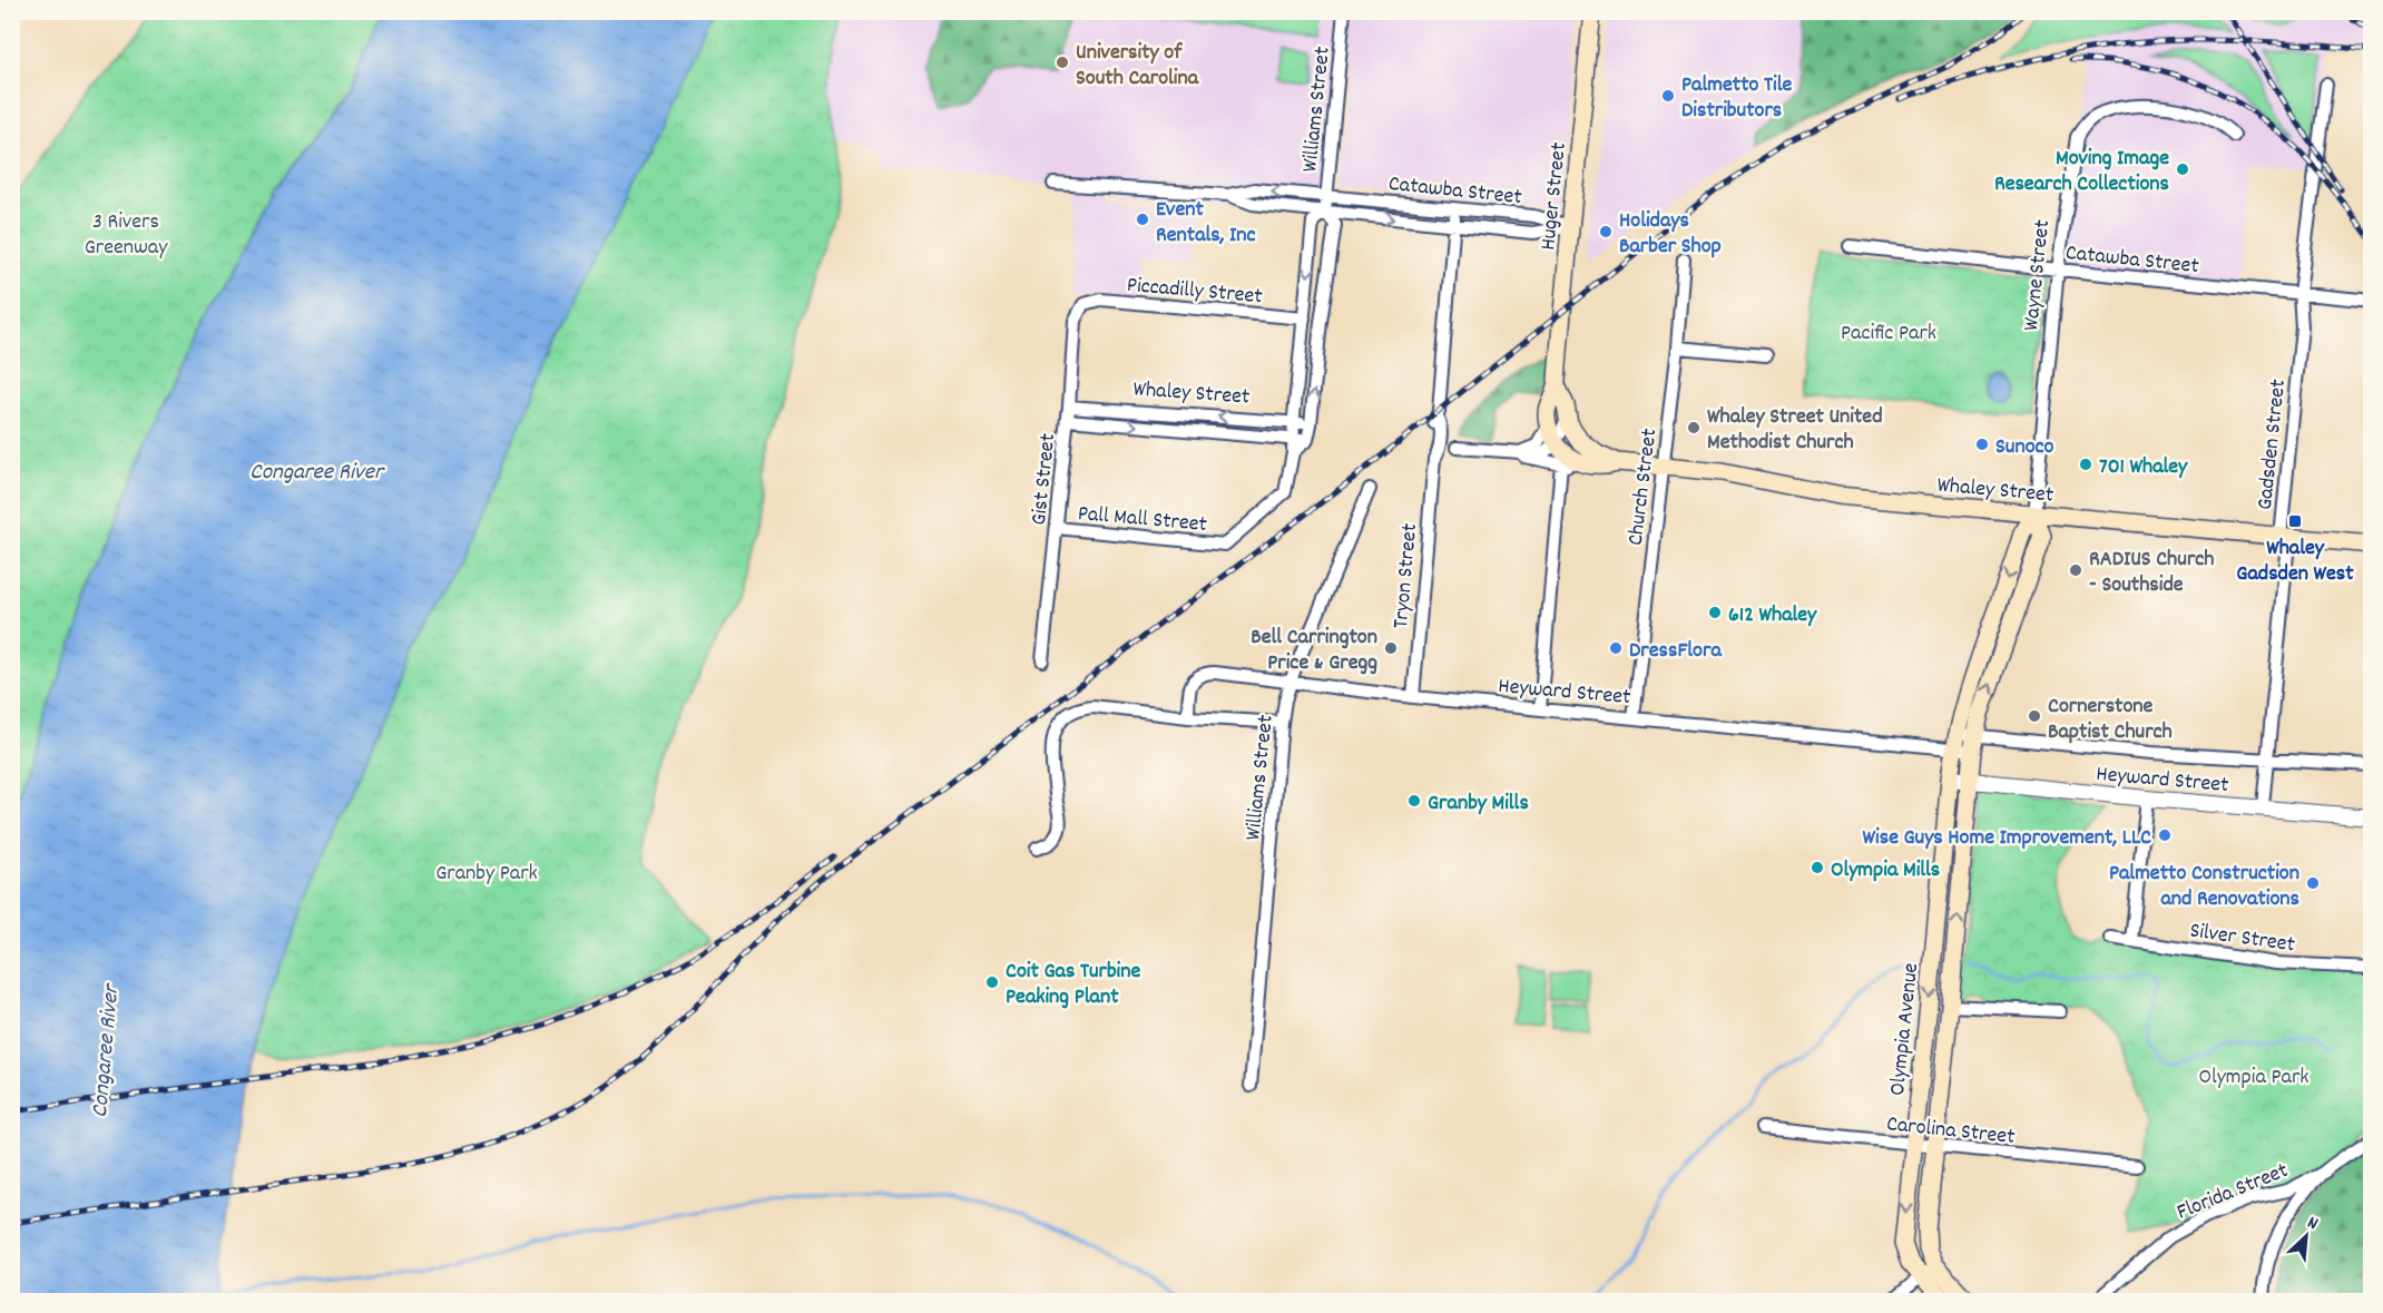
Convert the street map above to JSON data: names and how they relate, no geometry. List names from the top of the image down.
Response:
{
  "streets": {
    "main road": [
      "Huger Street",
      "Wayne Street",
      "Whaley Street",
      "Olympia Avenue"
    ],
    "street": [
      "Williams Street",
      "Catawba Street",
      "Piccadilly Street",
      "Gadsden Street",
      "Gist Street",
      "Church Street",
      "Pall Mall Street",
      "Tryon Street",
      "Heyward Street",
      "Silver Street",
      "Carolina Street",
      "Florida Street"
    ]
  },
  "crossings": [
    ["Williams Street", "Catawba Street"],
    ["Williams Street", "Piccadilly Street"],
    ["Williams Street", "Whaley Street"],
    ["Williams Street", "Pall Mall Street"],
    ["Williams Street", "Heyward Street"],
    ["Catawba Street", "Huger Street"],
    ["Catawba Street", "Wayne Street"],
    ["Catawba Street", "Gadsden Street"],
    ["Catawba Street", "Tryon Street"],
    ["Huger Street", "Whaley Street"],
    ["Wayne Street", "Whaley Street"],
    ["Wayne Street", "Heyward Street"],
    ["Wayne Street", "Olympia Avenue"],
    ["Piccadilly Street", "Gist Street"],
    ["Whaley Street", "Gadsden Street"],
    ["Whaley Street", "Gist Street"],
    ["Whaley Street", "Church Street"],
    ["Whaley Street", "Pall Mall Street"],
    ["Gadsden Street", "Heyward Street"],
    ["Gist Street", "Pall Mall Street"],
    ["Church Street", "Heyward Street"],
    ["Tryon Street", "Heyward Street"],
    ["Heyward Street", "Olympia Avenue"],
    ["Olympia Avenue", "Carolina Street"]
  ],
  "water": ["Congaree River"],
  "parks": [
    "3 Rivers Greenway",
    "Pacific Park",
    "Granby Park",
    "Olympia Park"
  ],
  "places": {
    "other": [
      "University of South Carolina",
      "Palmetto Tile Distributors",
      "Moving Image Research Collections",
      "Event Rentals, Inc",
      "Holidays Barber Shop",
      "Whaley Street United Methodist Church",
      "Sunoco",
      "701 Whaley",
      "RADIUS Church - Southside",
      "612 Whaley",
      "Bell Carrington Price & Gregg",
      "DressFlora",
      "Cornerstone Baptist Church",
      "Granby Mills",
      "Wise Guys Home Improvement, LLC",
      "Olympia Mills",
      "Palmetto Construction and Renovations",
      "Coit Gas Turbine Peaking Plant"
    ],
    "transit": ["Whaley Gadsden West"]
  },
  "north": "top right"
}
